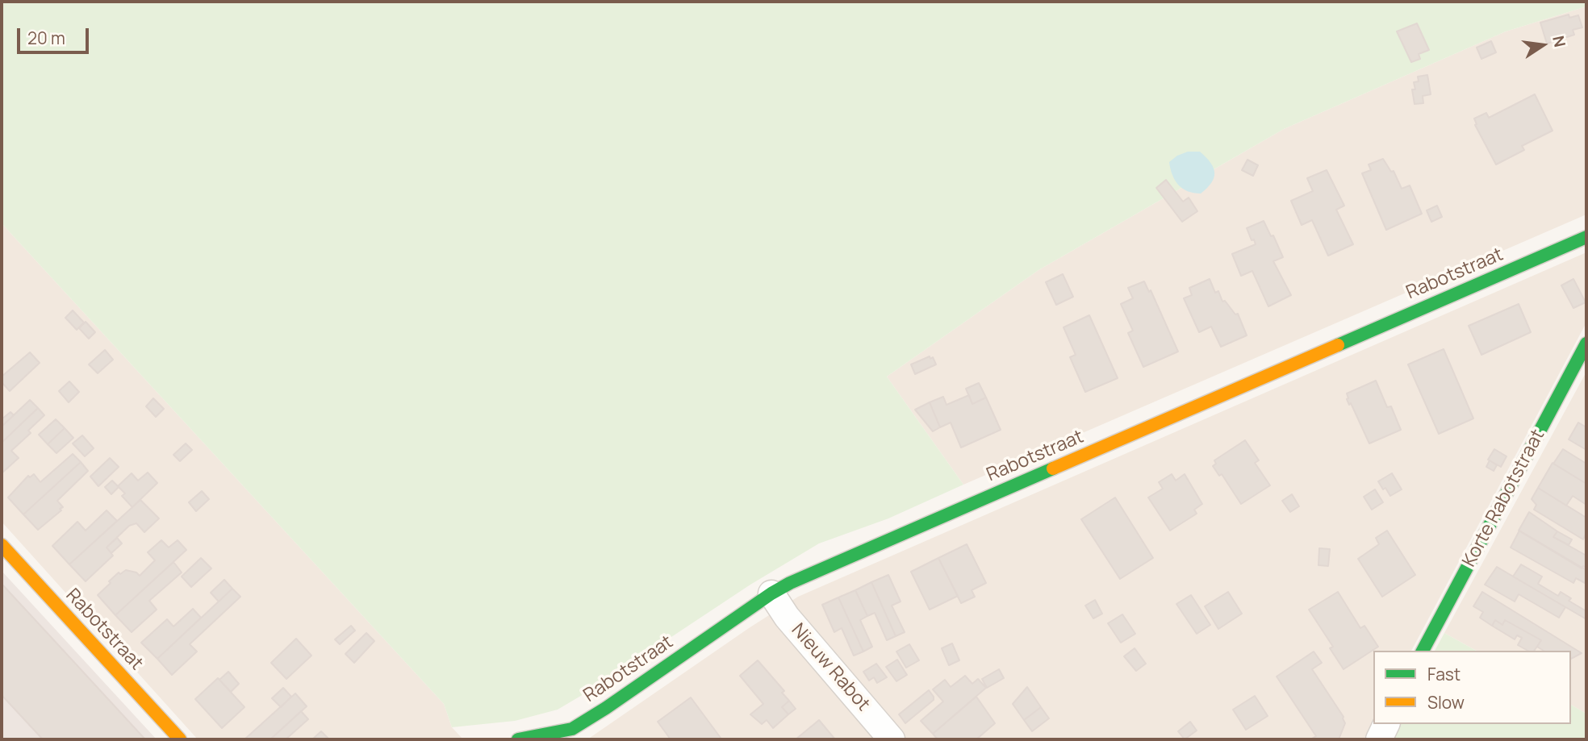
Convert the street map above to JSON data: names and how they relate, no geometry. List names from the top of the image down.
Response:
{
  "streets": {
    "street": ["Rabotstraat", "Korte Rabotstraat", "Nieuw Rabot"]
  },
  "crossings": [
    ["Rabotstraat", "Nieuw Rabot"]
  ],
  "legend": ["Fast", "Slow"],
  "scale_bar": "20 m",
  "north": "right"
}
